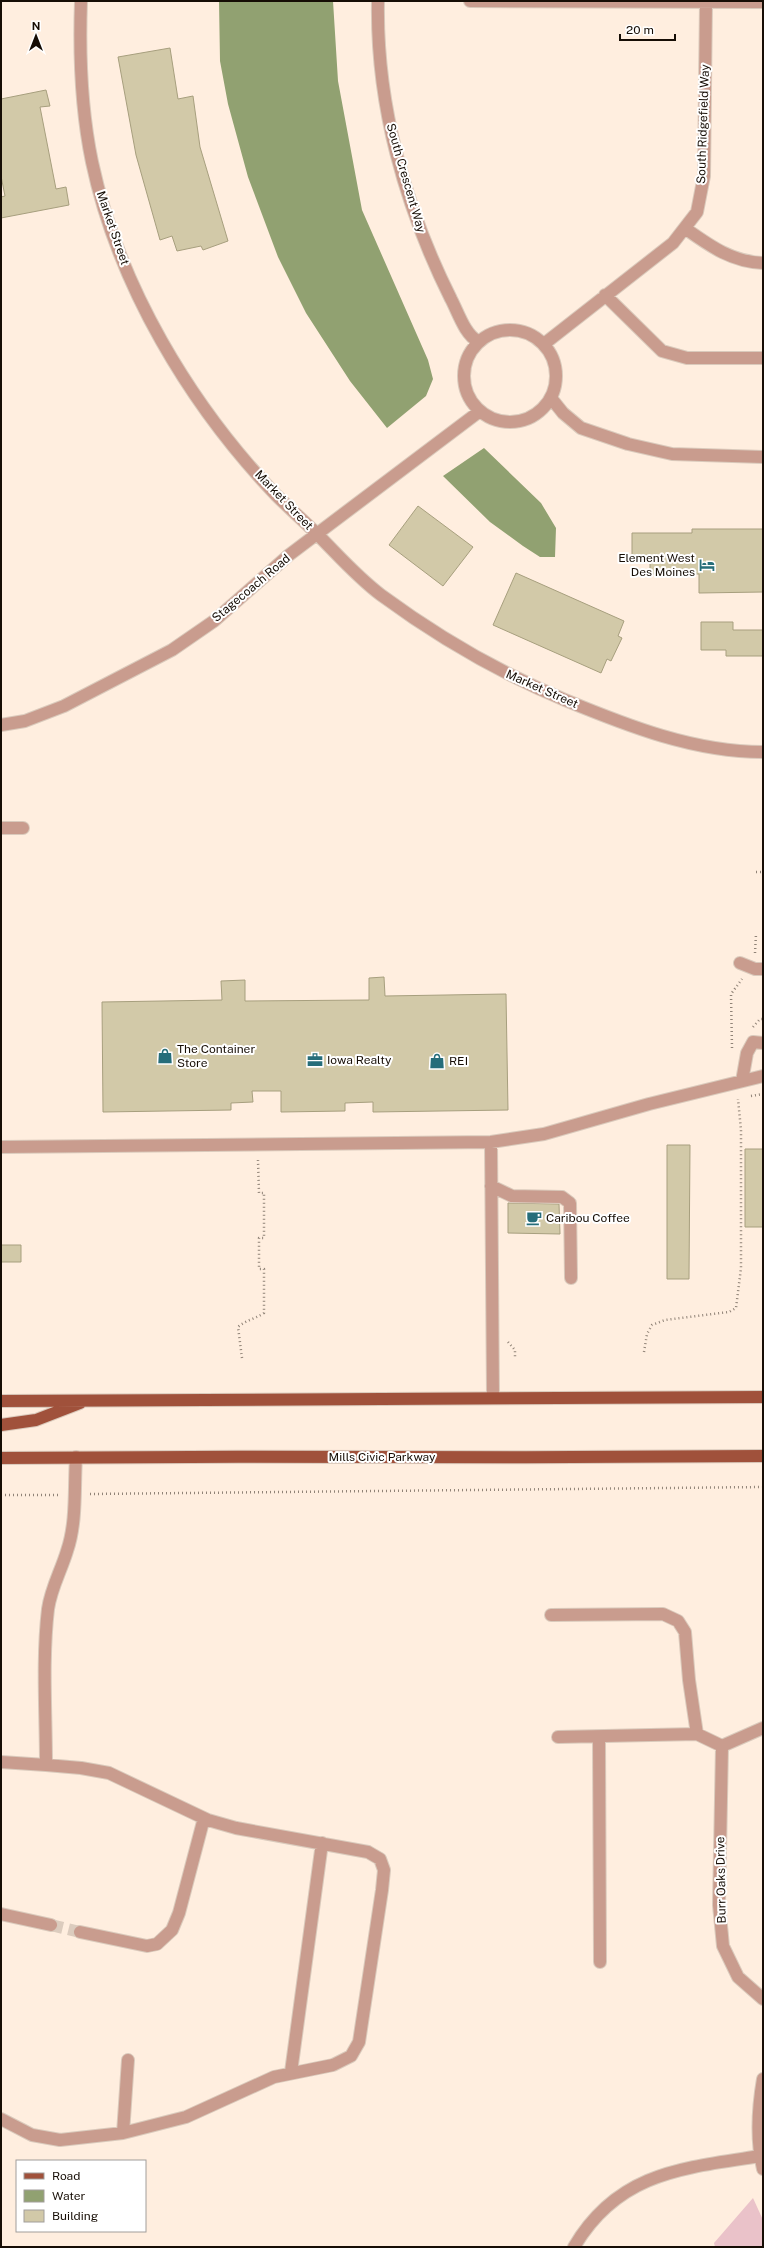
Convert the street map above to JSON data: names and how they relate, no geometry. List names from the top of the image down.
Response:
{
  "streets": {
    "main road": ["Mills Civic Parkway"],
    "street": [
      "South Ridgefield Way",
      "South Crescent Way",
      "Market Street",
      "Stagecoach Road",
      "Burr Oaks Drive"
    ]
  },
  "crossings": [
    ["South Ridgefield Way", "South Crescent Way"],
    ["South Ridgefield Way", "Stagecoach Road"],
    ["South Crescent Way", "Stagecoach Road"],
    ["Market Street", "Stagecoach Road"]
  ],
  "places": {
    "hotel": ["Element West Des Moines"],
    "shop": ["The Container Store", "REI"],
    "office": ["Iowa Realty"],
    "cafe": ["Caribou Coffee"]
  },
  "legend": ["Road", "Water", "Building"],
  "scale_bar": "20 m",
  "north": "top"
}
